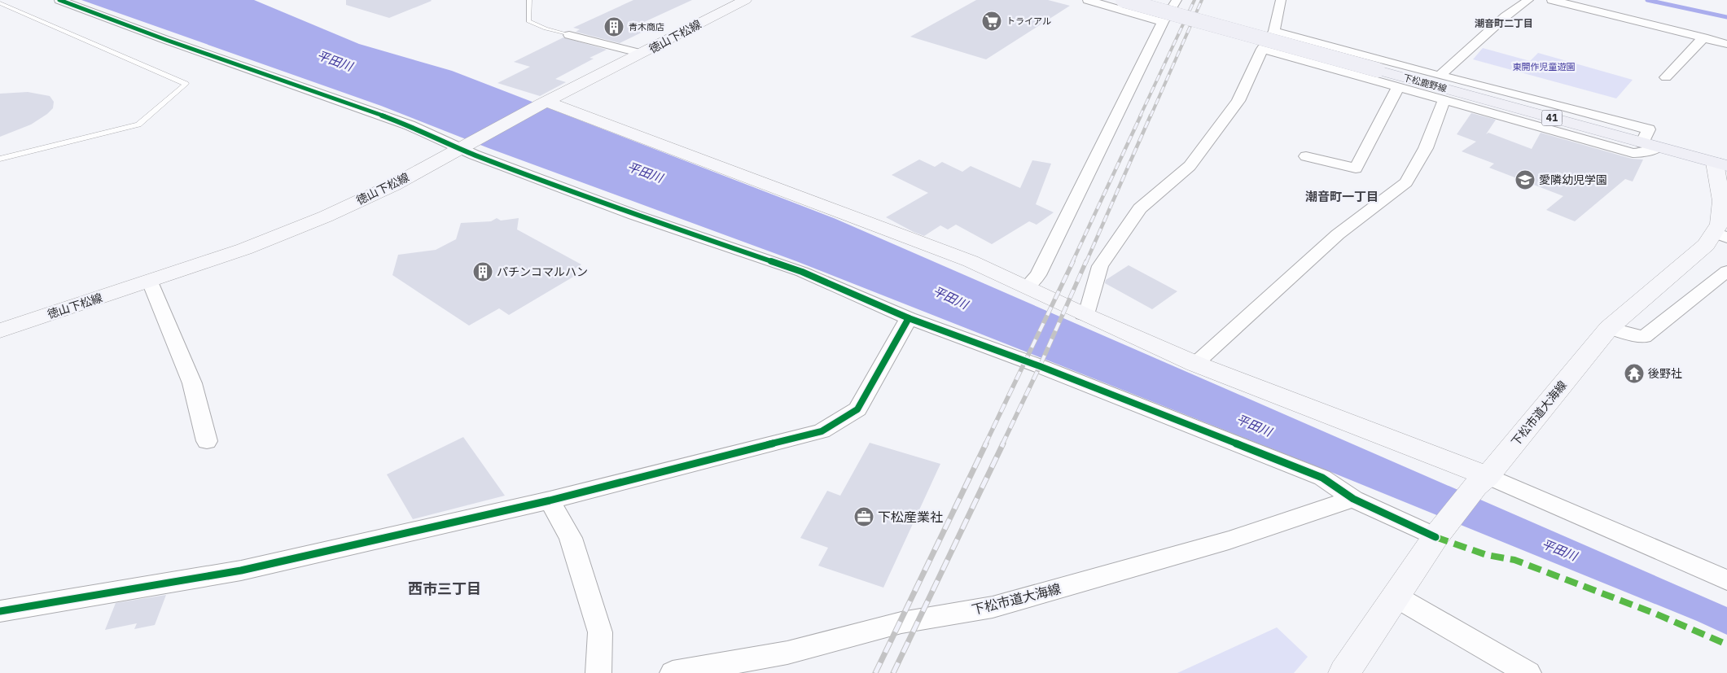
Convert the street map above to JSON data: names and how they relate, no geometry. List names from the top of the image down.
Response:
{
  "streets": {
    "main road": ["下松鹿野線", "41"],
    "street": ["徳山下松線", "下松市道大海線"]
  },
  "crossings": [
    ["下松鹿野線", "下松市道大海線"]
  ],
  "districts": ["潮音町二丁目", "潮音町一丁目", "西市三丁目"],
  "water": ["平田川"],
  "parks": ["東開作児童遊園"],
  "places": {
    "supermarket": ["トライアル"],
    "building": ["青木商店", "パチンコマルハン"],
    "school or university": ["愛隣幼児学園"],
    "temple": ["後野社"],
    "office": ["下松産業社"]
  }
}
